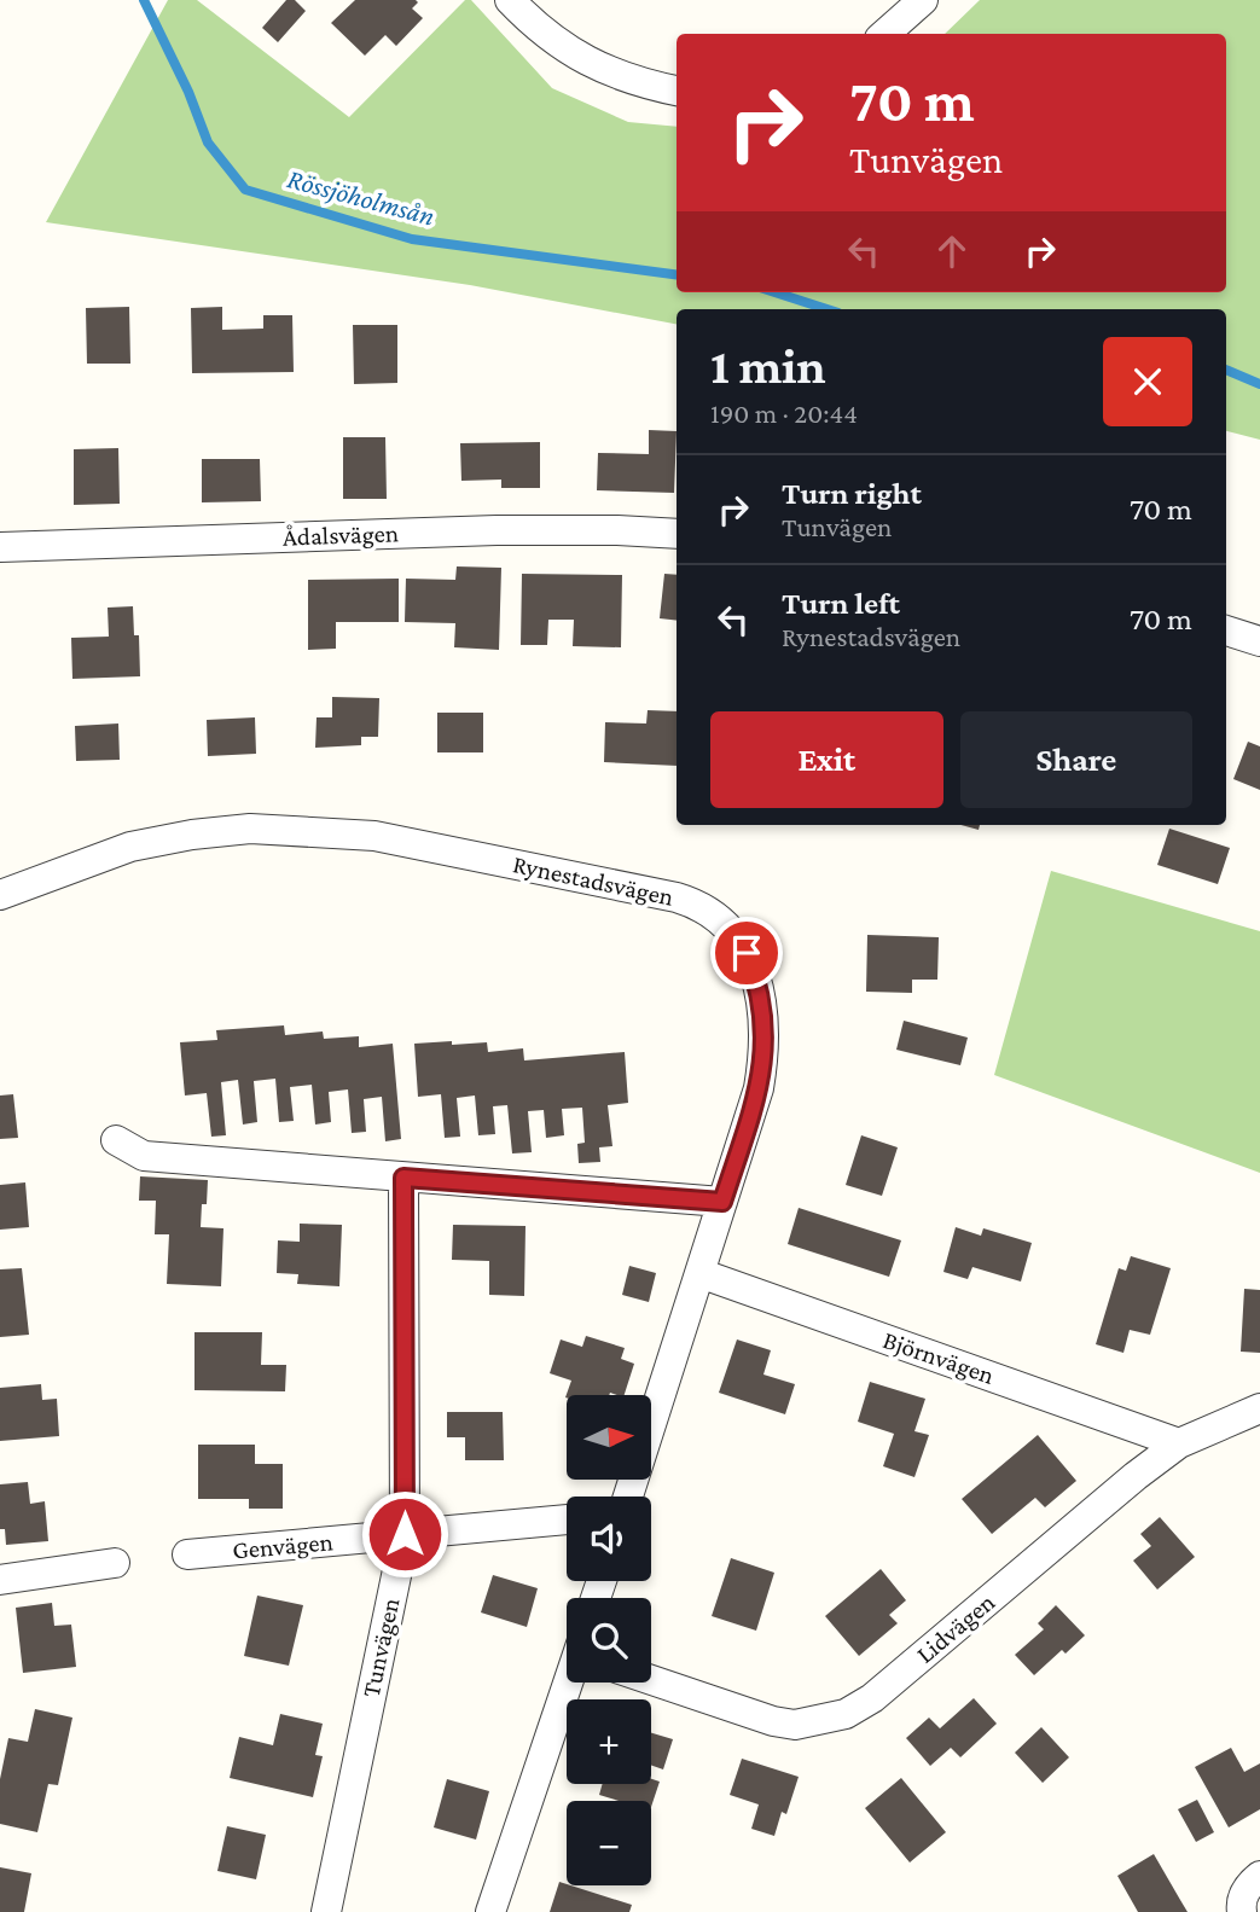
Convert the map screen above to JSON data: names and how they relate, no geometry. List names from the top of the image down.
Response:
{
  "streets": {
    "street": [
      "Ådalsvägen",
      "Rynestadsvägen",
      "Björnvägen",
      "Genvägen",
      "Lidvägen",
      "Tunvägen"
    ]
  },
  "crossings": [
    ["Rynestadsvägen", "Björnvägen"],
    ["Björnvägen", "Lidvägen"],
    ["Genvägen", "Tunvägen"]
  ],
  "water": ["Rössjöholmsån"],
  "north": "right",
  "page": {
    "turn": ["70 m", "Tunvägen"],
    "heading": ["1 min", "190 m · 20:44"],
    "list": [
      {
        "name": "Turn right",
        "note": "Tunvägen",
        "value": "70 m"
      },
      {
        "name": "Turn left",
        "note": "Rynestadsvägen",
        "value": "70 m"
      }
    ],
    "buttons": ["Exit", "Share"],
    "map_buttons": ["+", "−"]
  }
}
